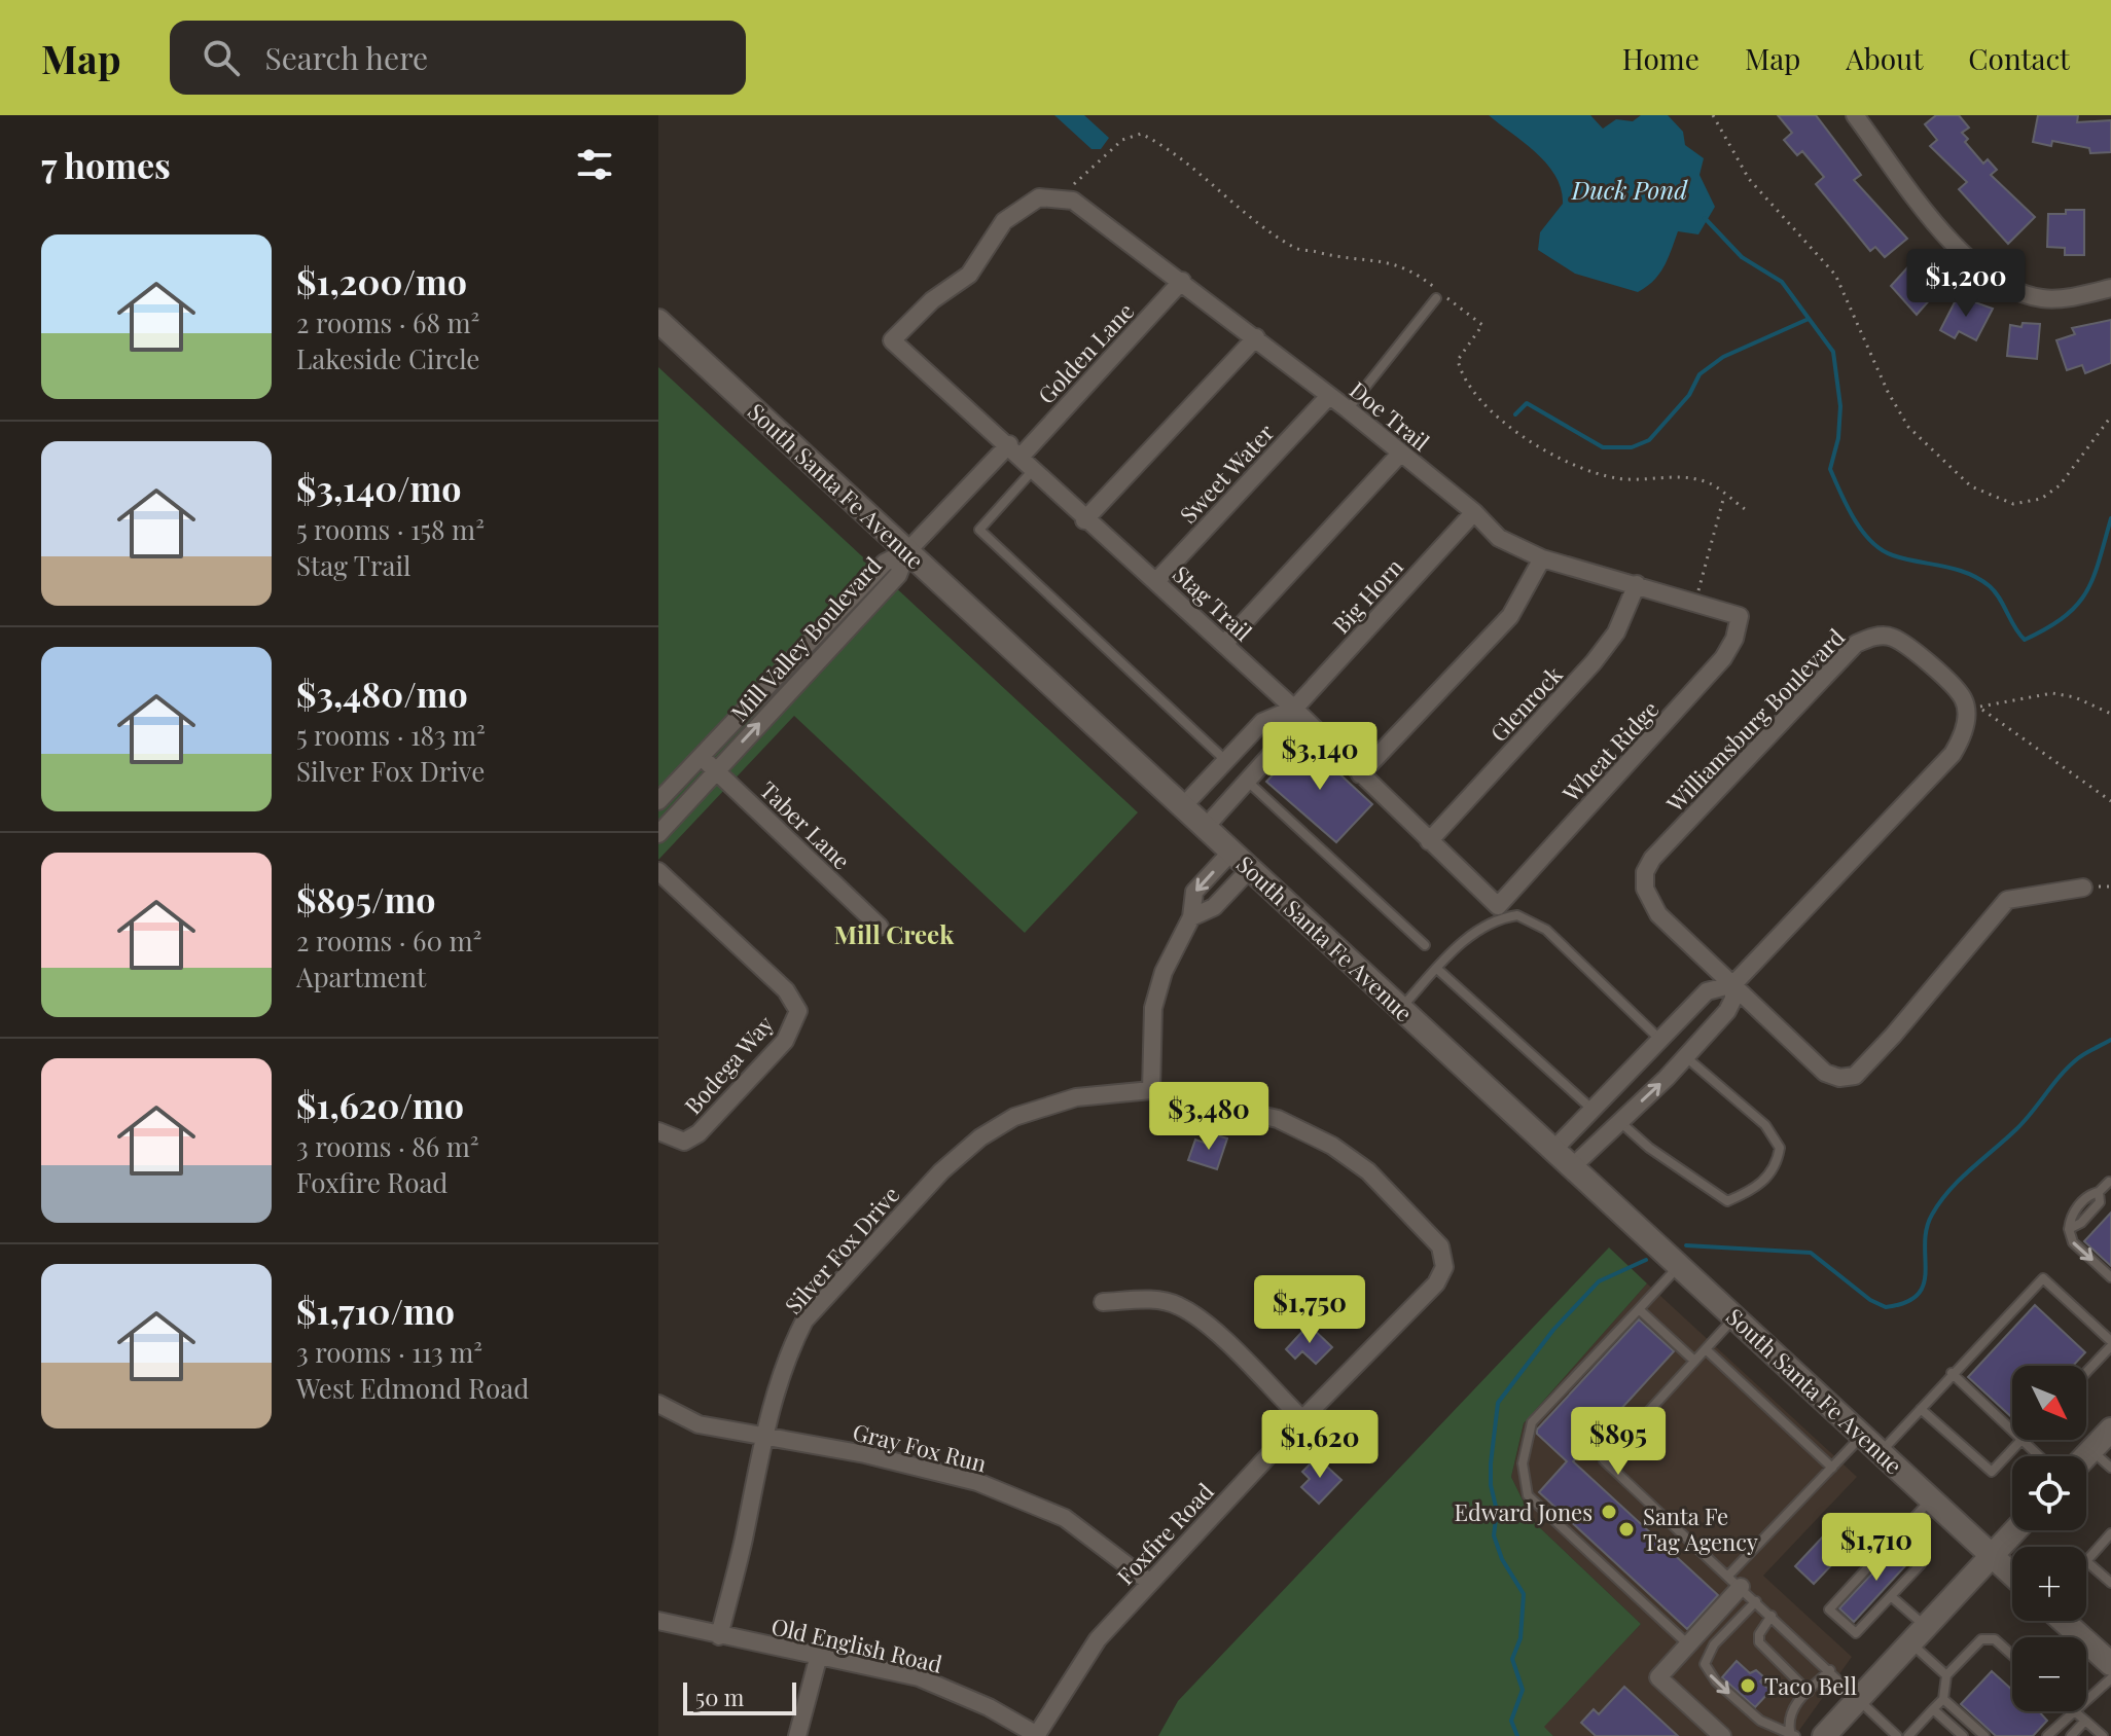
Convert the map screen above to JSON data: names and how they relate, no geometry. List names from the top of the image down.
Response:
{
  "streets": {
    "main road": ["South Santa Fe Avenue"],
    "street": [
      "Golden Lane",
      "Doe Trail",
      "Sweet Water",
      "Big Horn",
      "Stag Trail",
      "Mill Valley Boulevard",
      "Glenrock",
      "Williamsburg Boulevard",
      "Wheat Ridge",
      "Taber Lane",
      "Bodega Way",
      "Silver Fox Drive",
      "Gray Fox Run",
      "Foxfire Road",
      "Old English Road"
    ]
  },
  "crossings": [
    ["Golden Lane", "Doe Trail"],
    ["Golden Lane", "South Santa Fe Avenue"],
    ["Golden Lane", "Stag Trail"],
    ["Golden Lane", "Mill Valley Boulevard"],
    ["Doe Trail", "Sweet Water"],
    ["Doe Trail", "Big Horn"],
    ["Doe Trail", "Stag Trail"],
    ["Doe Trail", "Glenrock"],
    ["Doe Trail", "Wheat Ridge"],
    ["Sweet Water", "Stag Trail"],
    ["South Santa Fe Avenue", "Big Horn"],
    ["South Santa Fe Avenue", "Mill Valley Boulevard"],
    ["South Santa Fe Avenue", "Williamsburg Boulevard"],
    ["Big Horn", "Stag Trail"],
    ["Stag Trail", "Glenrock"],
    ["Stag Trail", "Wheat Ridge"],
    ["Mill Valley Boulevard", "Taber Lane"],
    ["Silver Fox Drive", "Gray Fox Run"],
    ["Silver Fox Drive", "Foxfire Road"],
    ["Silver Fox Drive", "Old English Road"],
    ["Gray Fox Run", "Foxfire Road"],
    ["Foxfire Road", "Old English Road"]
  ],
  "districts": ["Mill Creek"],
  "water": ["Duck Pond"],
  "places": ["Edward Jones", "Santa Fe Tag Agency", "Taco Bell"],
  "scale_bar": "50 m",
  "north": "bottom right",
  "page": {
    "header": "Map",
    "search": "Search here",
    "nav": [
      "Home",
      "Map",
      "About",
      "Contact"
    ],
    "heading": "7 homes",
    "list": [
      {
        "name": "$1,200/mo",
        "note": "2 rooms · 68 m² · Lakeside Circle"
      },
      {
        "name": "$3,140/mo",
        "note": "5 rooms · 158 m² · Stag Trail"
      },
      {
        "name": "$3,480/mo",
        "note": "5 rooms · 183 m² · Silver Fox Drive"
      },
      {
        "name": "$895/mo",
        "note": "2 rooms · 60 m² · Apartment"
      },
      {
        "name": "$1,620/mo",
        "note": "3 rooms · 86 m² · Foxfire Road"
      },
      {
        "name": "$1,710/mo",
        "note": "3 rooms · 113 m² · West Edmond Road"
      }
    ],
    "price": [
      "$1,200",
      "$3,140",
      "$3,480",
      "$1,750",
      "$895",
      "$1,620",
      "$1,710"
    ],
    "map_buttons": ["+", "−"],
    "scale": "50 m"
  }
}
